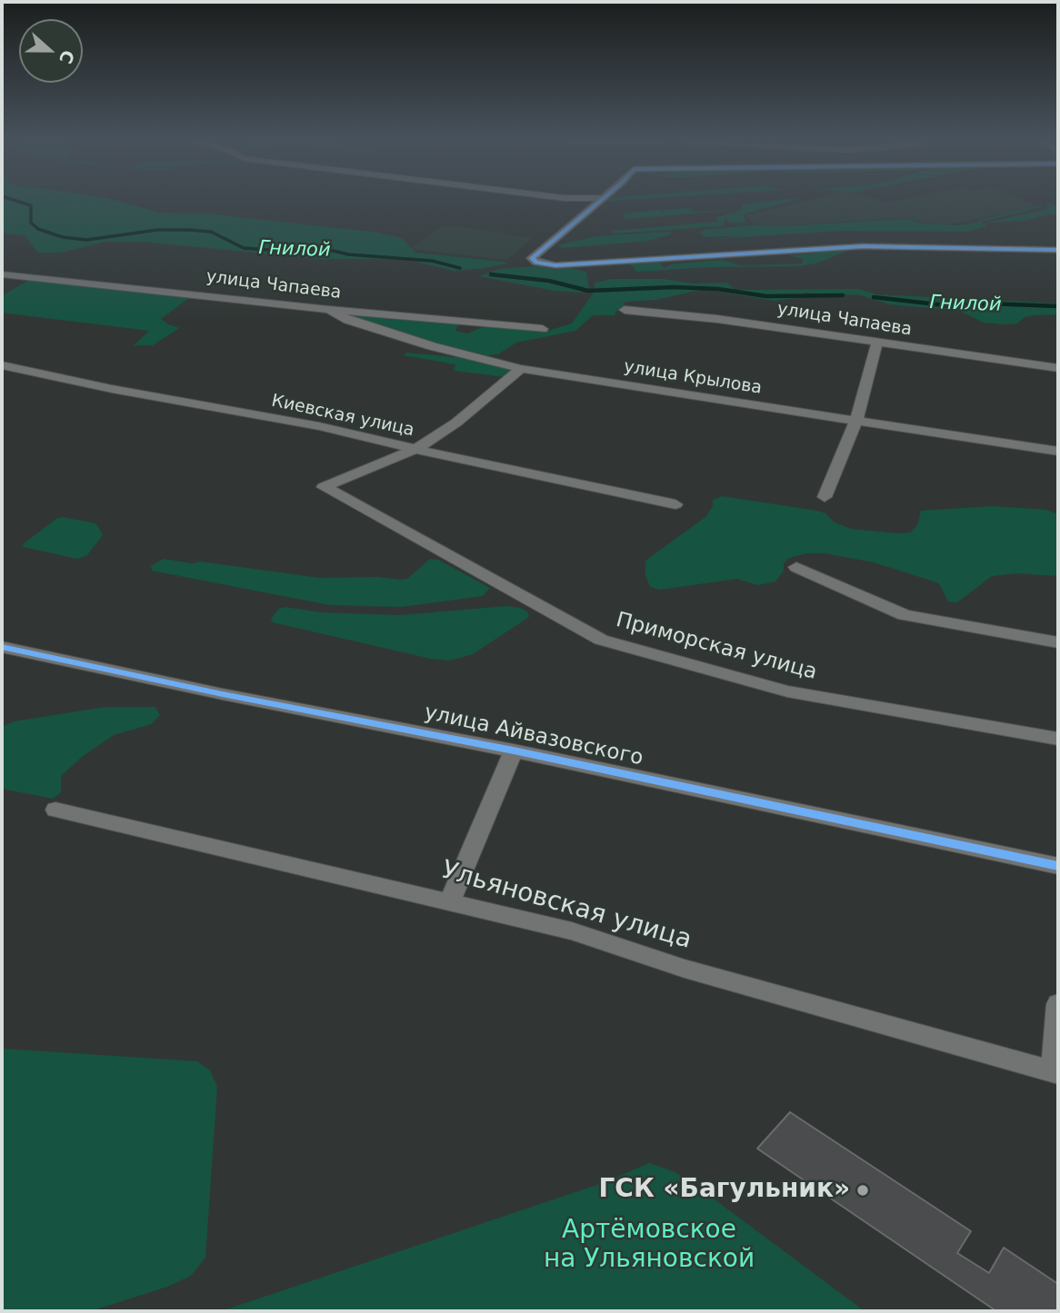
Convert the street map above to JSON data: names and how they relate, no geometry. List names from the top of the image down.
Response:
{
  "streets": {
    "street": [
      "улица Чапаева",
      "улица Крылова",
      "Киевская улица",
      "Приморская улица",
      "улица Айвазовского",
      "Ульяновская улица"
    ]
  },
  "crossings": [
    ["улица Чапаева", "улица Крылова"],
    ["Киевская улица", "Приморская улица"]
  ],
  "water": ["Гнилой"],
  "parks": ["Артёмовское на Ульяновской"],
  "places": ["ГСК «Багульник»"],
  "north": "right"
}
